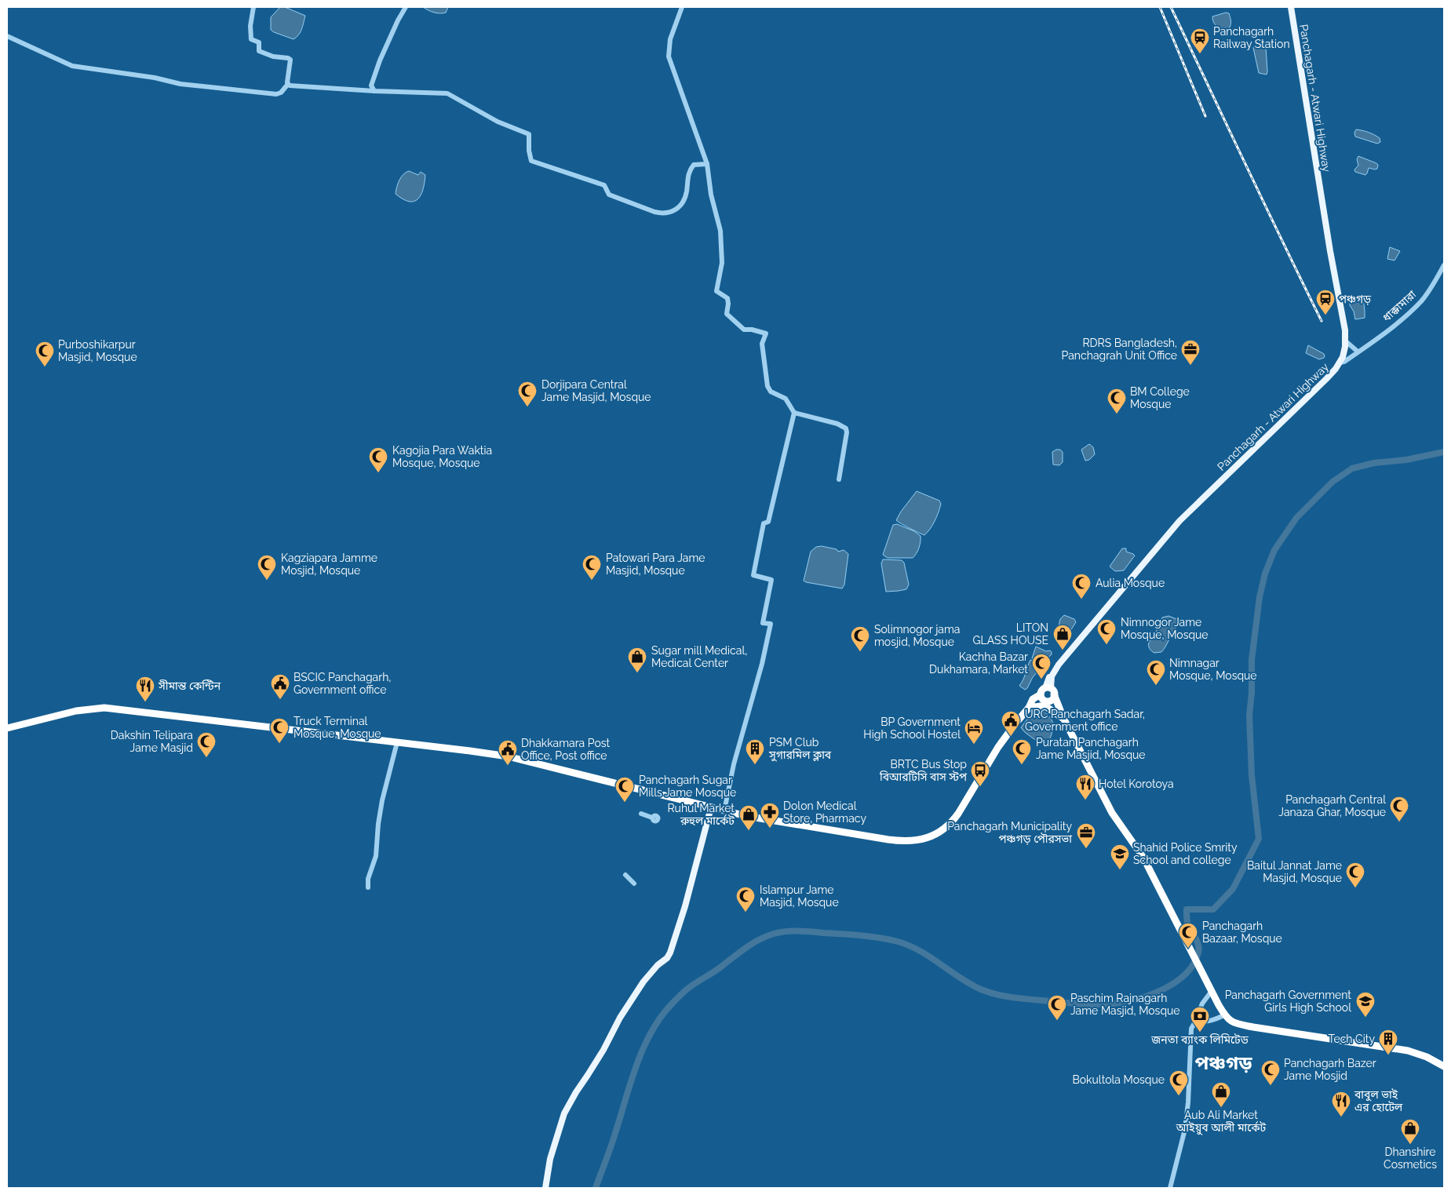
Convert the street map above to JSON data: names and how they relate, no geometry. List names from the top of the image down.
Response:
{
  "streets": {
    "main road": ["Panchagarh - Atwari Highway"],
    "street": ["ধাক্কামারা"]
  },
  "crossings": [
    ["Panchagarh - Atwari Highway", "ধাক্কামারা"]
  ],
  "districts": ["পঞ্চগড়"],
  "places": {
    "station": ["Panchagarh Railway Station", "পঞ্চগড়"],
    "office": ["RDRS Bangladesh, Panchagrah Unit Office", "Panchagarh Municipality পঞ্চগড় পৌরসভা"],
    "mosque": [
      "Purboshikarpur Masjid, Mosque",
      "Dorjipara Central Jame Masjid, Mosque",
      "BM College Mosque",
      "Kagojia Para Waktia Mosque, Mosque",
      "Kagziapara Jamme Mosjid, Mosque",
      "Patowari Para Jame Masjid, Mosque",
      "Aulia Mosque",
      "Nimnogor Jame Mosque, Mosque",
      "Solimnogor jama mosjid, Mosque",
      "Kachha Bazar Dukhamara, Market",
      "Nimnagar Mosque, Mosque",
      "Truck Terminal Mosque, Mosque",
      "Dakshin Telipara Jame Masjid",
      "Puratan Panchagarh Jame Masjid, Mosque",
      "Panchagarh Sugar Mills Jame Mosque",
      "Panchagarh Central Janaza Ghar, Mosque",
      "Baitul Jannat Jame Masjid, Mosque",
      "Islampur Jame Masjid, Mosque",
      "Panchagarh Bazaar, Mosque",
      "Paschim Rajnagarh Jame Masjid, Mosque",
      "Panchagarh Bazer Jame Mosjid",
      "Bokultola Mosque"
    ],
    "shop": [
      "LITON GLASS HOUSE",
      "Sugar mill Medical, Medical Center",
      "Ruhul Market রুহুল মার্কেট",
      "Aub Ali Market আইয়ুব আলী মার্কেট",
      "Dhanshire Cosmetics"
    ],
    "public building": ["BSCIC Panchagarh, Government office", "URC Panchagarh Sadar, Government office", "Dhakkamara Post Office, Post office"],
    "restaurant": ["সীমান্ত কেন্টিন", "Hotel Korotoya", "বাবুল ভাই এর হোটেল"],
    "hotel": ["BP Government High School Hostel"],
    "building": ["PSM Club সুগারমিল ক্লাব", "Tech City"],
    "bus stop": ["BRTC Bus Stop বিআরটিসি বাস স্টপ"],
    "pharmacy": ["Dolon Medical Store, Pharmacy"],
    "school or university": ["Shahid Police Smrity School and college", "Panchagarh Government Girls High School"],
    "bank": ["জনতা ব্যাংক লিমিটেড"]
  }
}
